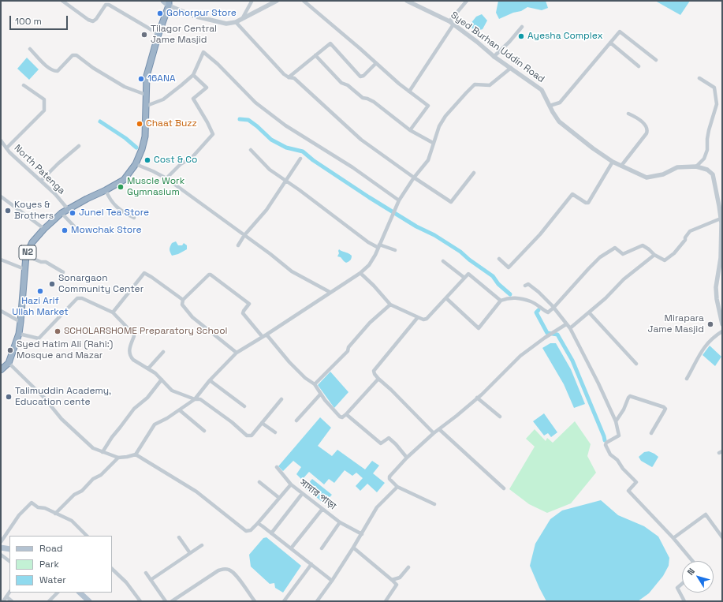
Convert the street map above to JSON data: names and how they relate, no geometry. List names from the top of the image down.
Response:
{
  "streets": {
    "highway": ["N2"],
    "street": ["Syed Burhan Uddin Road", "North Patenga", "সাদার পাড়া"]
  },
  "crossings": [
    ["North Patenga", "N2"]
  ],
  "places": [
    "Gohorpur Store",
    "Tilagor Central Jame Masjid",
    "Ayesha Complex",
    "16ANA",
    "Chaat Buzz",
    "Cost & Co",
    "Muscle Work Gymnasium",
    "Koyes & Brothers",
    "Junel Tea Store",
    "Mowchak Store",
    "Sonargaon Community Center",
    "Hazi Arif Ullah Market",
    "Mirapara Jame Masjid",
    "SCHOLARSHOME Preparatory School",
    "Syed Hatim Ali (Rahi:) Mosque and Mazar",
    "Talimuddin Academy, Education cente"
  ],
  "legend": ["Road", "Park", "Water"],
  "scale_bar": "100 m",
  "north": "top left"
}
